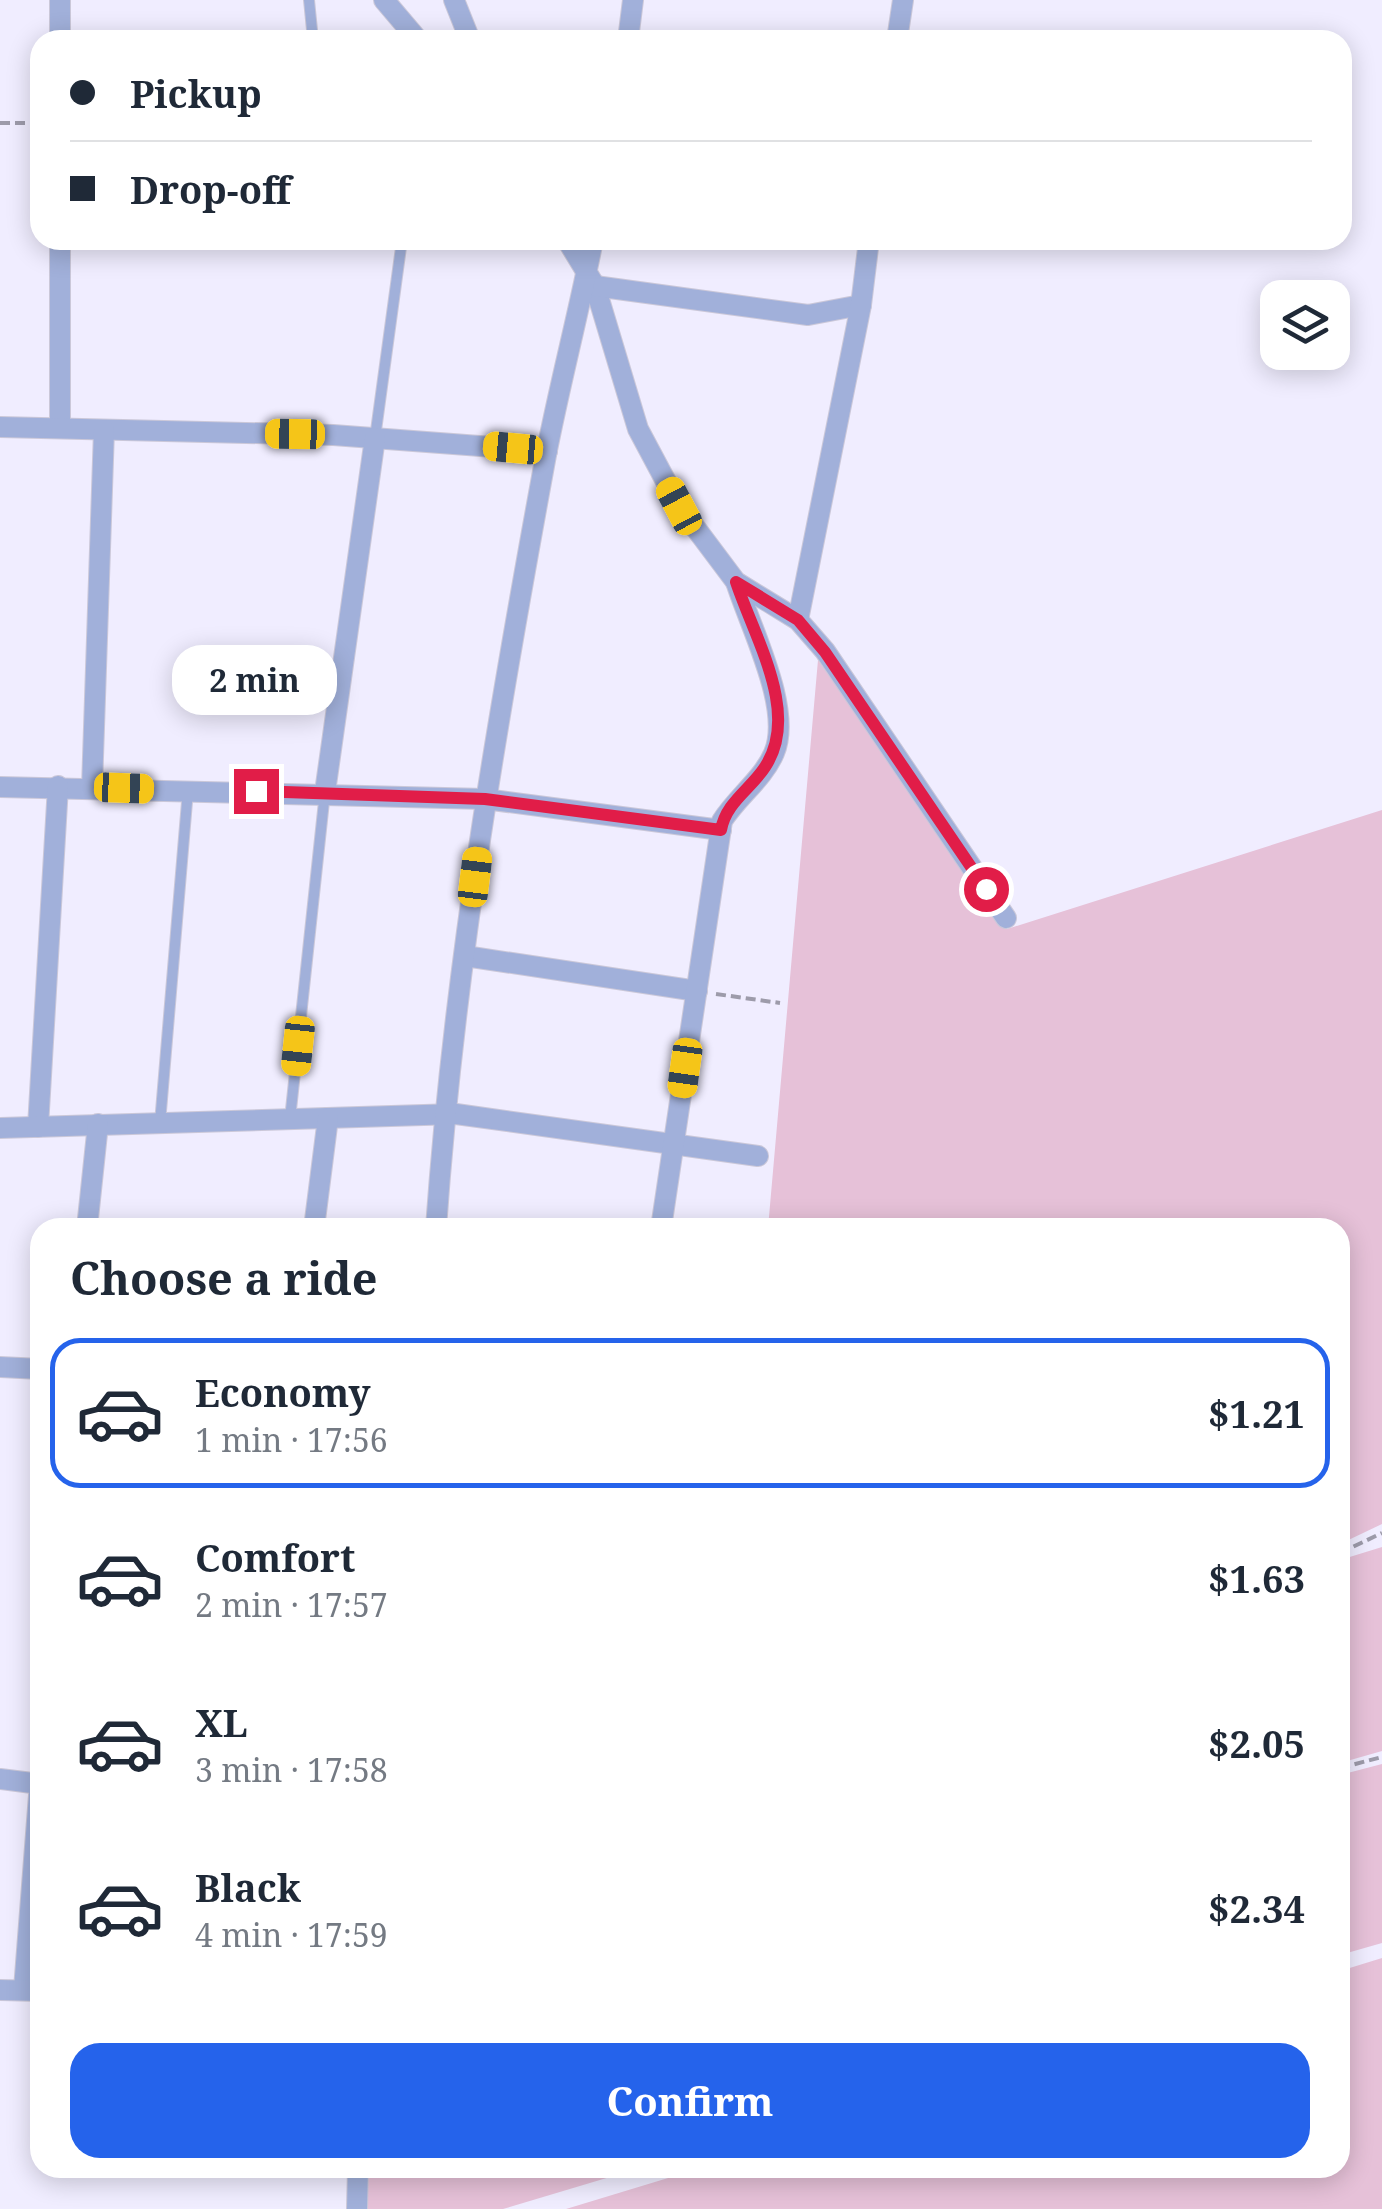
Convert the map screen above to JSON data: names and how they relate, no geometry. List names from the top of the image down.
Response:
{
  "page": {
    "banner": ["Pickup", "Drop-off"],
    "bubble": "2 min",
    "heading": "Choose a ride",
    "list": [
      {
        "name": "Economy",
        "note": "1 min · 17:56",
        "value": "$1.21"
      },
      {
        "name": "Comfort",
        "note": "2 min · 17:57",
        "value": "$1.63"
      },
      {
        "name": "XL",
        "note": "3 min · 17:58",
        "value": "$2.05"
      },
      {
        "name": "Black",
        "note": "4 min · 17:59",
        "value": "$2.34"
      }
    ],
    "buttons": "Confirm"
  }
}
